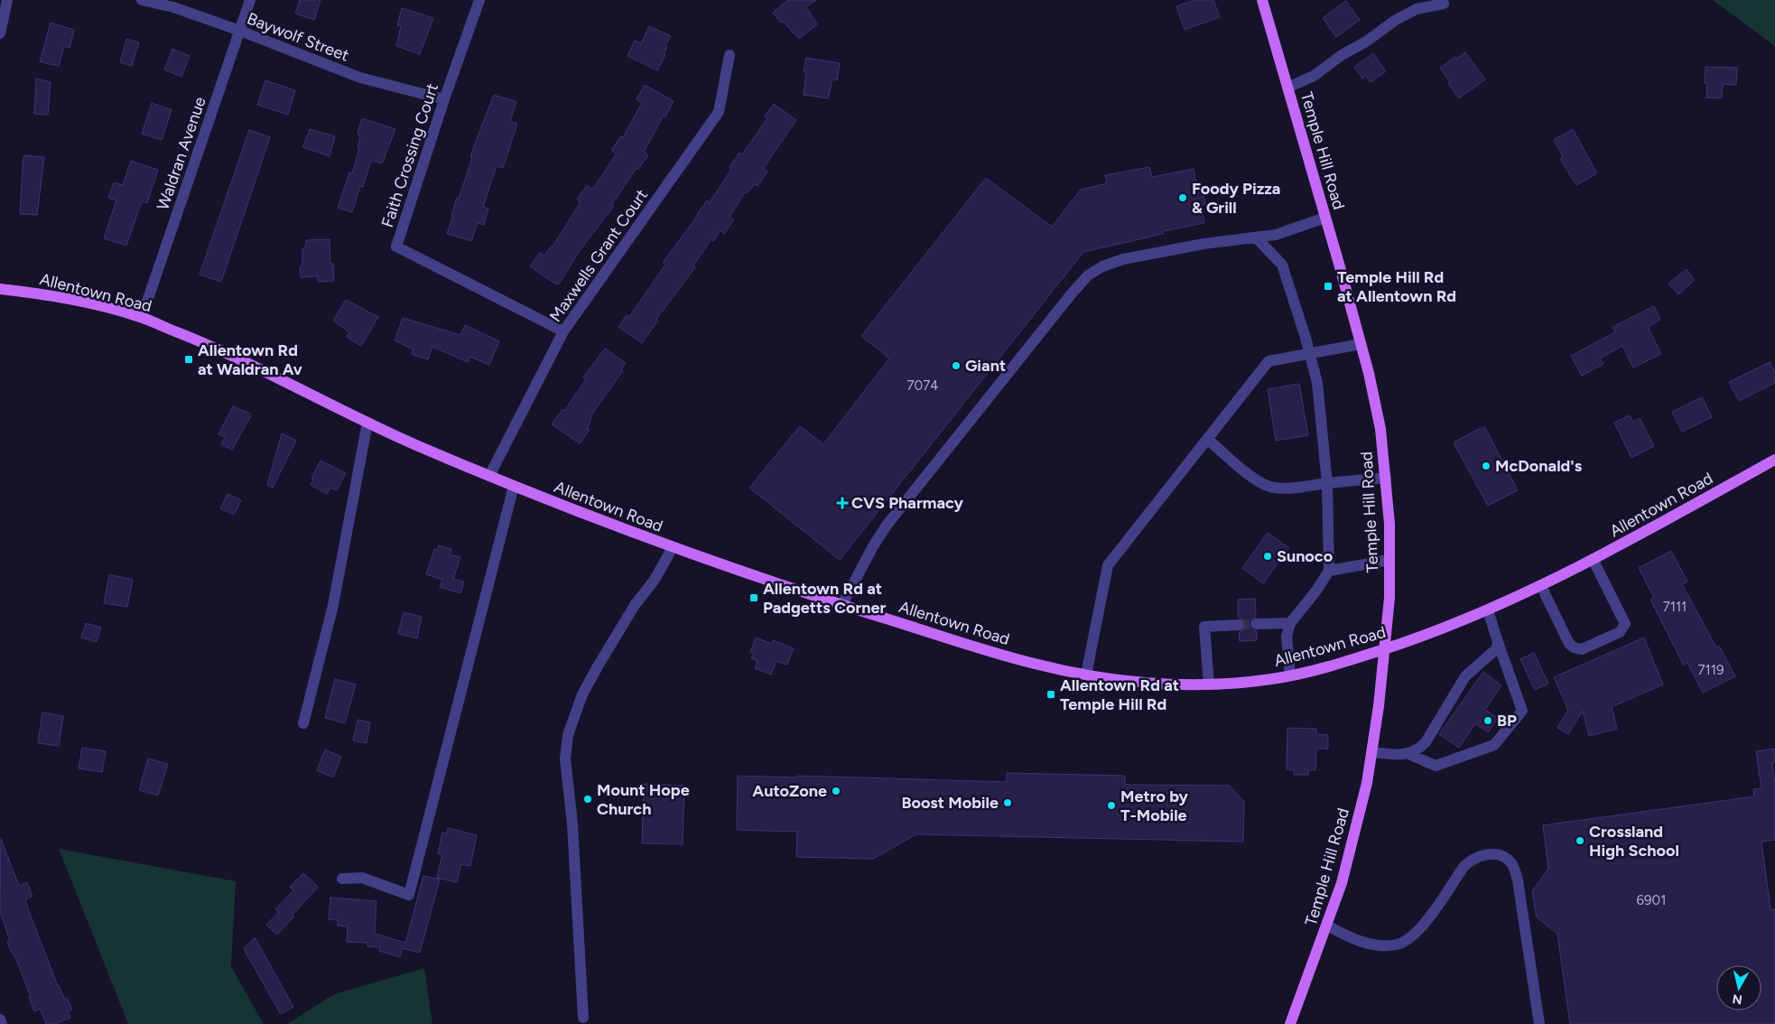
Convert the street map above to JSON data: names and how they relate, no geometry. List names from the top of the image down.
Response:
{
  "streets": {
    "main road": ["Temple Hill Road", "Allentown Road"],
    "street": [
      "Baywolf Street",
      "Waldran Avenue",
      "Faith Crossing Court",
      "Maxwells Grant Court"
    ]
  },
  "crossings": [
    ["Baywolf Street", "Waldran Avenue"],
    ["Baywolf Street", "Faith Crossing Court"],
    ["Temple Hill Road", "Allentown Road"],
    ["Waldran Avenue", "Allentown Road"],
    ["Faith Crossing Court", "Maxwells Grant Court"],
    ["Maxwells Grant Court", "Allentown Road"]
  ],
  "places": {
    "other": [
      "Foody Pizza & Grill",
      "Giant",
      "McDonald's",
      "Sunoco",
      "BP",
      "AutoZone",
      "Mount Hope Church",
      "Boost Mobile",
      "Metro by T-Mobile",
      "Crossland High School"
    ],
    "transit": [
      "Temple Hill Rd at Allentown Rd",
      "Allentown Rd at Waldran Av",
      "Allentown Rd at Padgetts Corner",
      "Allentown Rd at Temple Hill Rd"
    ],
    "health": ["CVS Pharmacy"]
  },
  "house_numbers": [
    "7074",
    "7111",
    "7119",
    "6901"
  ],
  "north": "bottom"
}
